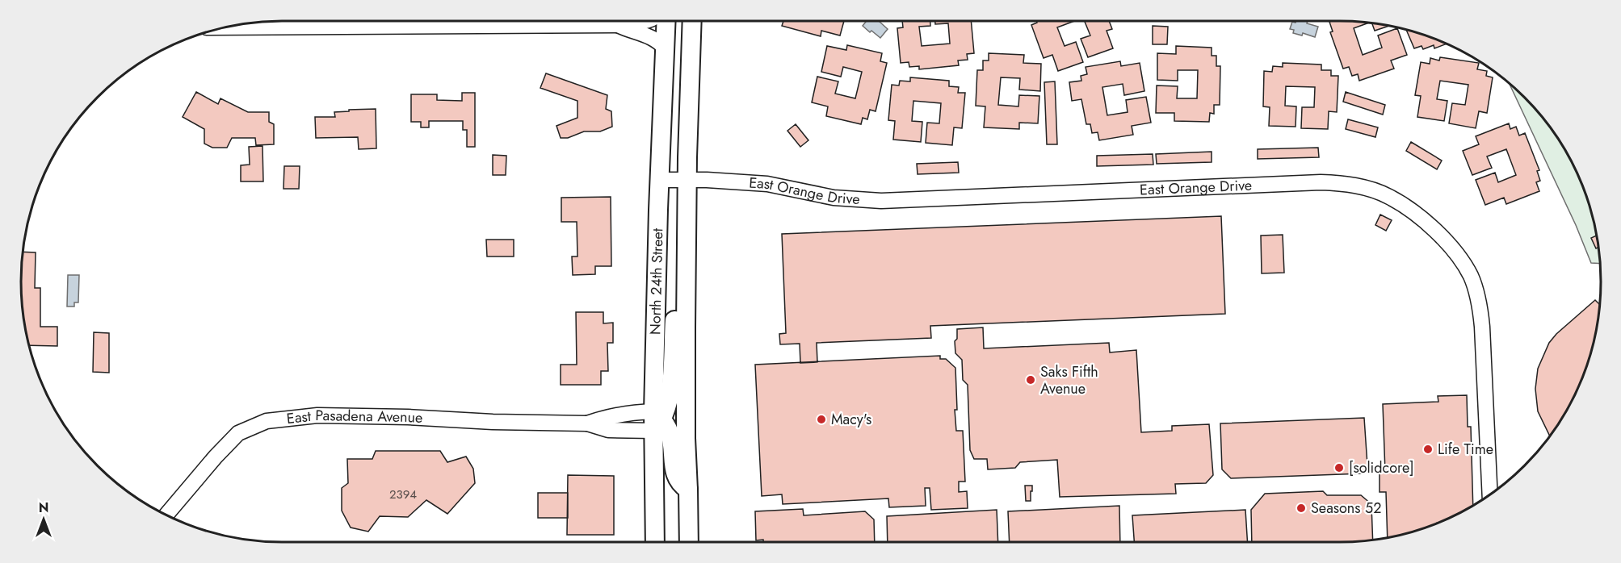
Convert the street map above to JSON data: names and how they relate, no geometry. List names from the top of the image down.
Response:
{
  "streets": {
    "main road": ["North 24th Street"],
    "street": ["East Orange Drive", "East Pasadena Avenue"]
  },
  "crossings": [
    ["East Orange Drive", "North 24th Street"],
    ["North 24th Street", "East Pasadena Avenue"]
  ],
  "places": [
    "Saks Fifth Avenue",
    "Macy's",
    "Life Time",
    "[solidcore]",
    "Seasons 52"
  ],
  "house_numbers": ["2394"],
  "north": "top"
}
